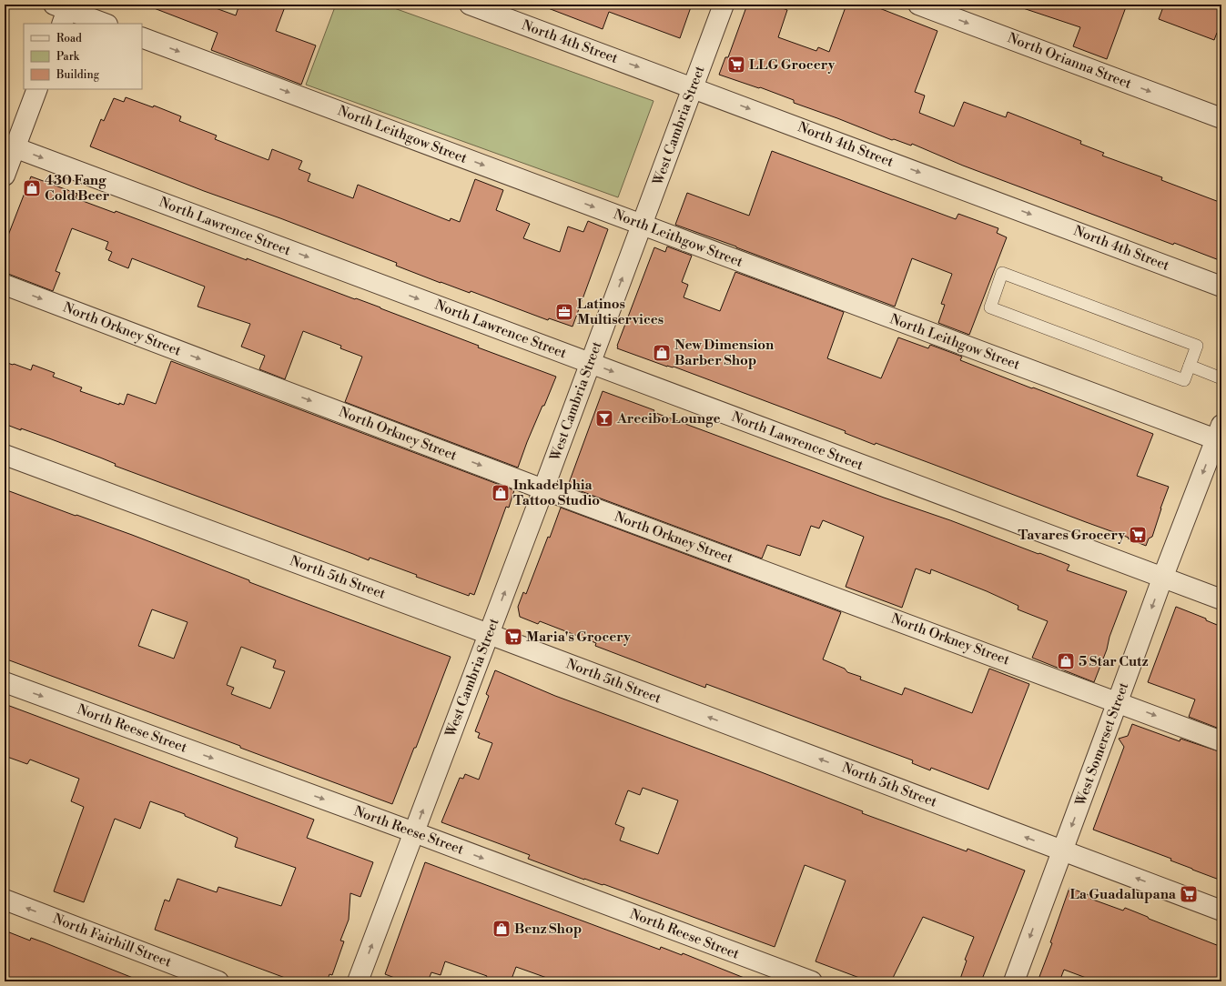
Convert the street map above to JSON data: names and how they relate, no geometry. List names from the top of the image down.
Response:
{
  "streets": {
    "street": [
      "North 4th Street",
      "North Orianna Street",
      "West Cambria Street",
      "North Leithgow Street",
      "North Lawrence Street",
      "North Orkney Street",
      "North 5th Street",
      "North Reese Street",
      "West Somerset Street",
      "North Fairhill Street"
    ]
  },
  "crossings": [
    ["North 4th Street", "West Cambria Street"],
    ["West Cambria Street", "North Leithgow Street"],
    ["West Cambria Street", "North Lawrence Street"],
    ["West Cambria Street", "North Orkney Street"],
    ["West Cambria Street", "North 5th Street"],
    ["West Cambria Street", "North Reese Street"],
    ["North Leithgow Street", "West Somerset Street"],
    ["North Lawrence Street", "West Somerset Street"],
    ["North Orkney Street", "West Somerset Street"],
    ["North 5th Street", "West Somerset Street"]
  ],
  "one_way": [
    "North 4th Street",
    "North Orianna Street",
    "West Cambria Street",
    "North Leithgow Street",
    "North Lawrence Street",
    "North Orkney Street",
    "North 5th Street",
    "North Reese Street",
    "West Somerset Street",
    "North Fairhill Street"
  ],
  "places": {
    "supermarket": [
      "LLG Grocery",
      "Tavares Grocery",
      "Maria's Grocery",
      "La Guadalupana"
    ],
    "shop": [
      "430 Fang Cold Beer",
      "New Dimension Barber Shop",
      "Inkadelphia Tattoo Studio",
      "5 Star Cutz",
      "Benz Shop"
    ],
    "office": ["Latinos Multiservices"],
    "bar": ["Arecibo Lounge"]
  },
  "legend": ["Road", "Park", "Building"]
}
